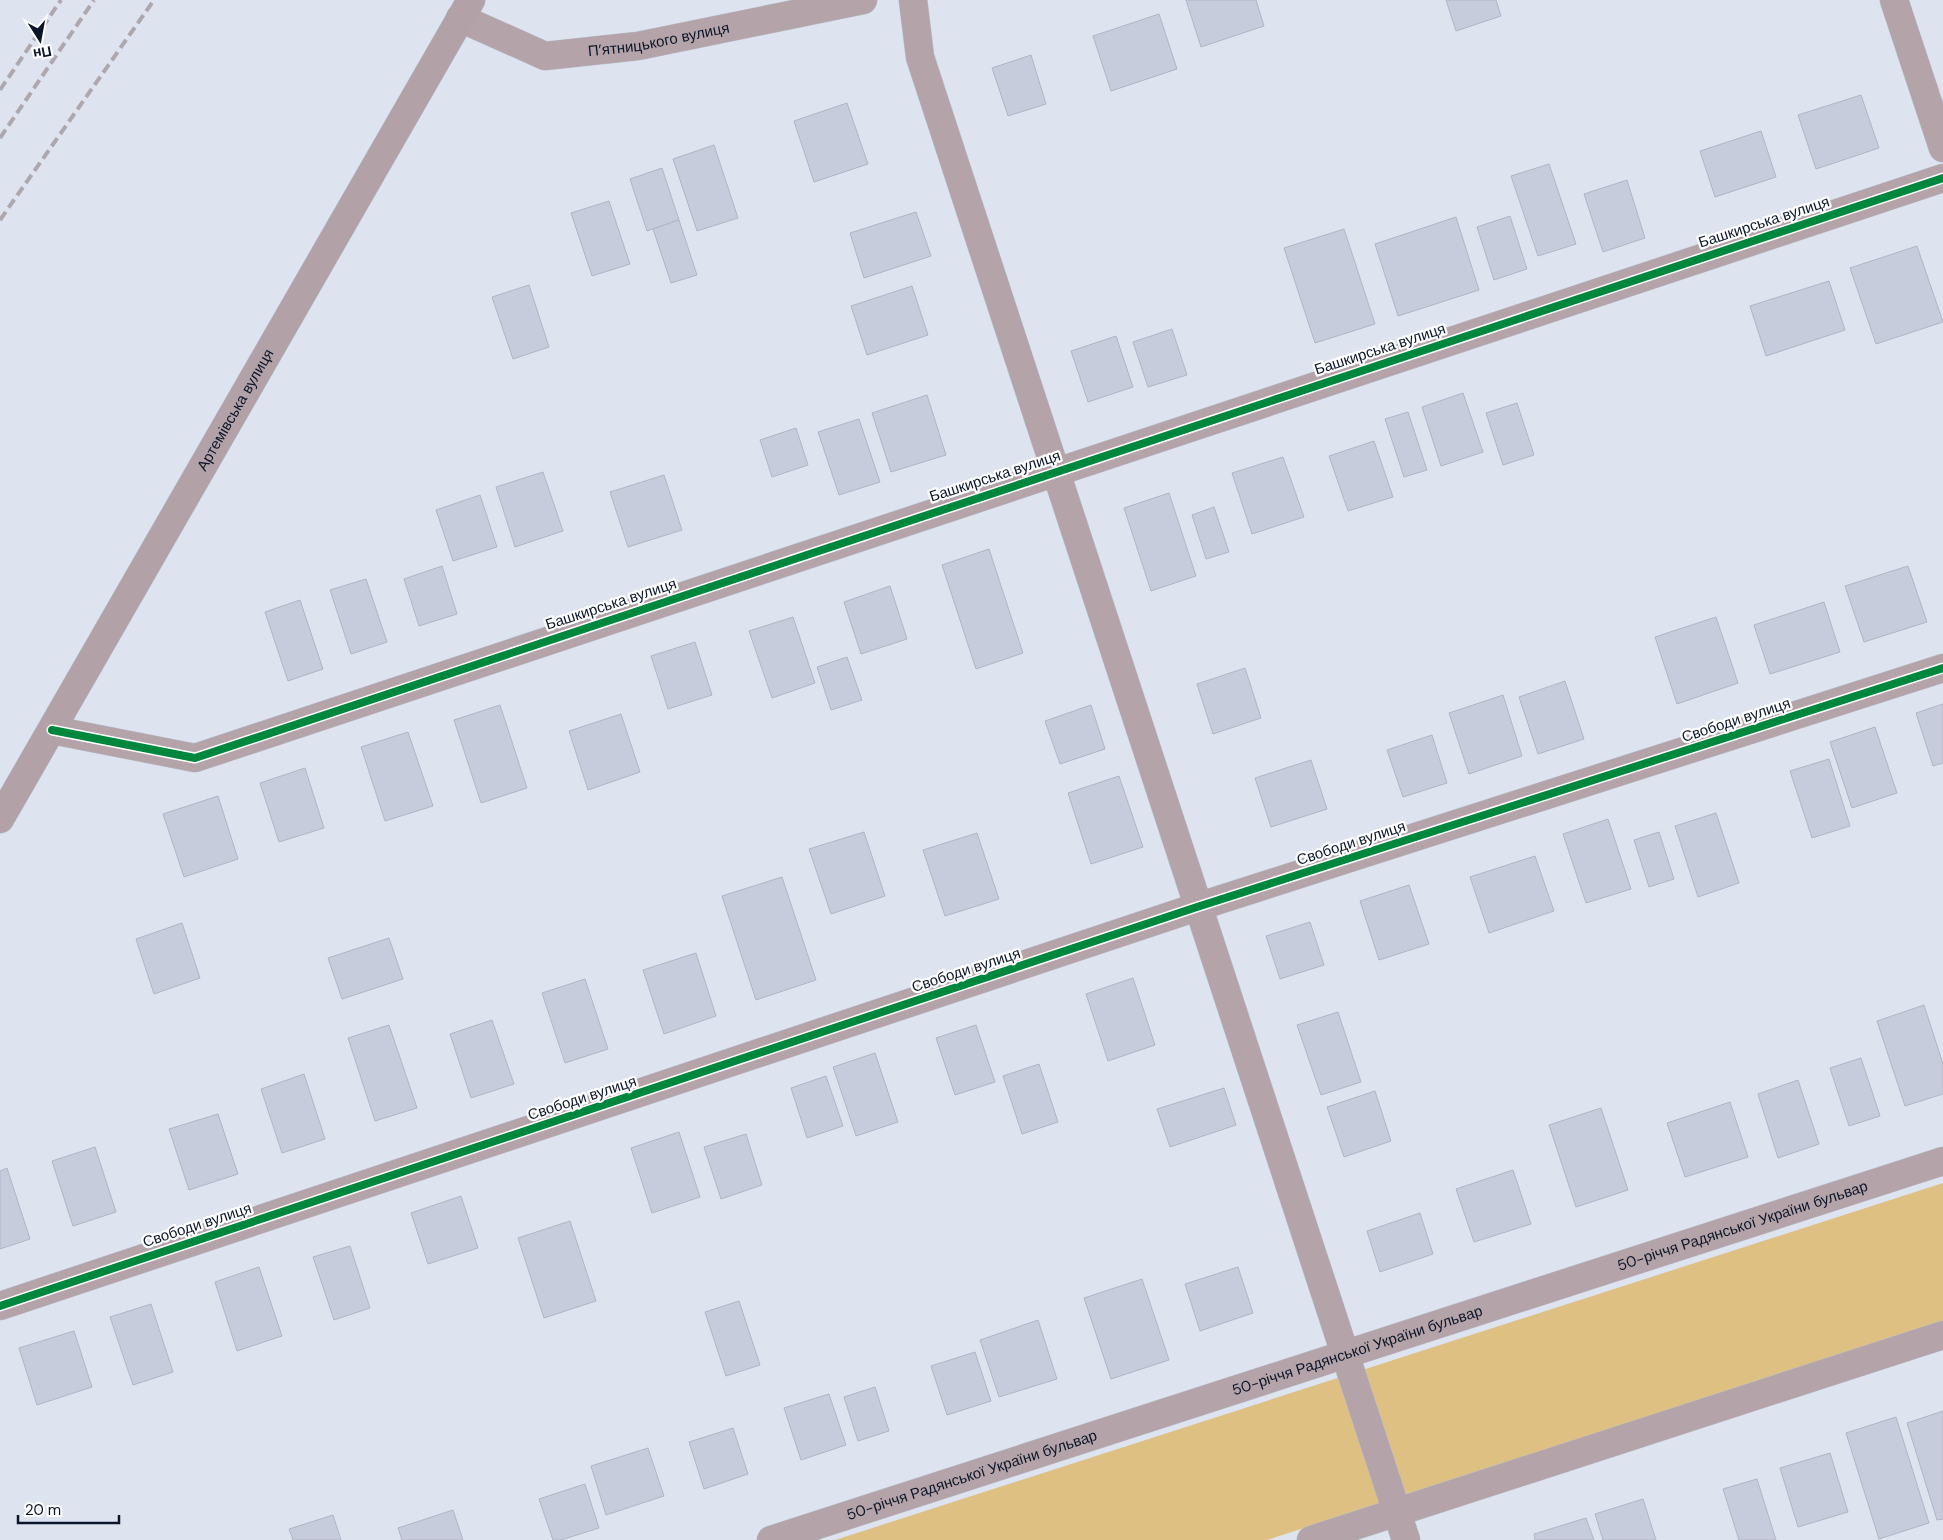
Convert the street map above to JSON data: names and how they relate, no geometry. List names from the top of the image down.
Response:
{
  "streets": {
    "main road": ["Артемівська вулиця"],
    "street": [
      "П’ятницького вулиця",
      "Башкирська вулиця",
      "Свободи вулиця",
      "50-річчя Радянської України бульвар"
    ]
  },
  "crossings": [
    ["П’ятницького вулиця", "Артемівська вулиця"],
    ["Башкирська вулиця", "Артемівська вулиця"]
  ],
  "scale_bar": "20 m",
  "north": "bottom"
}
